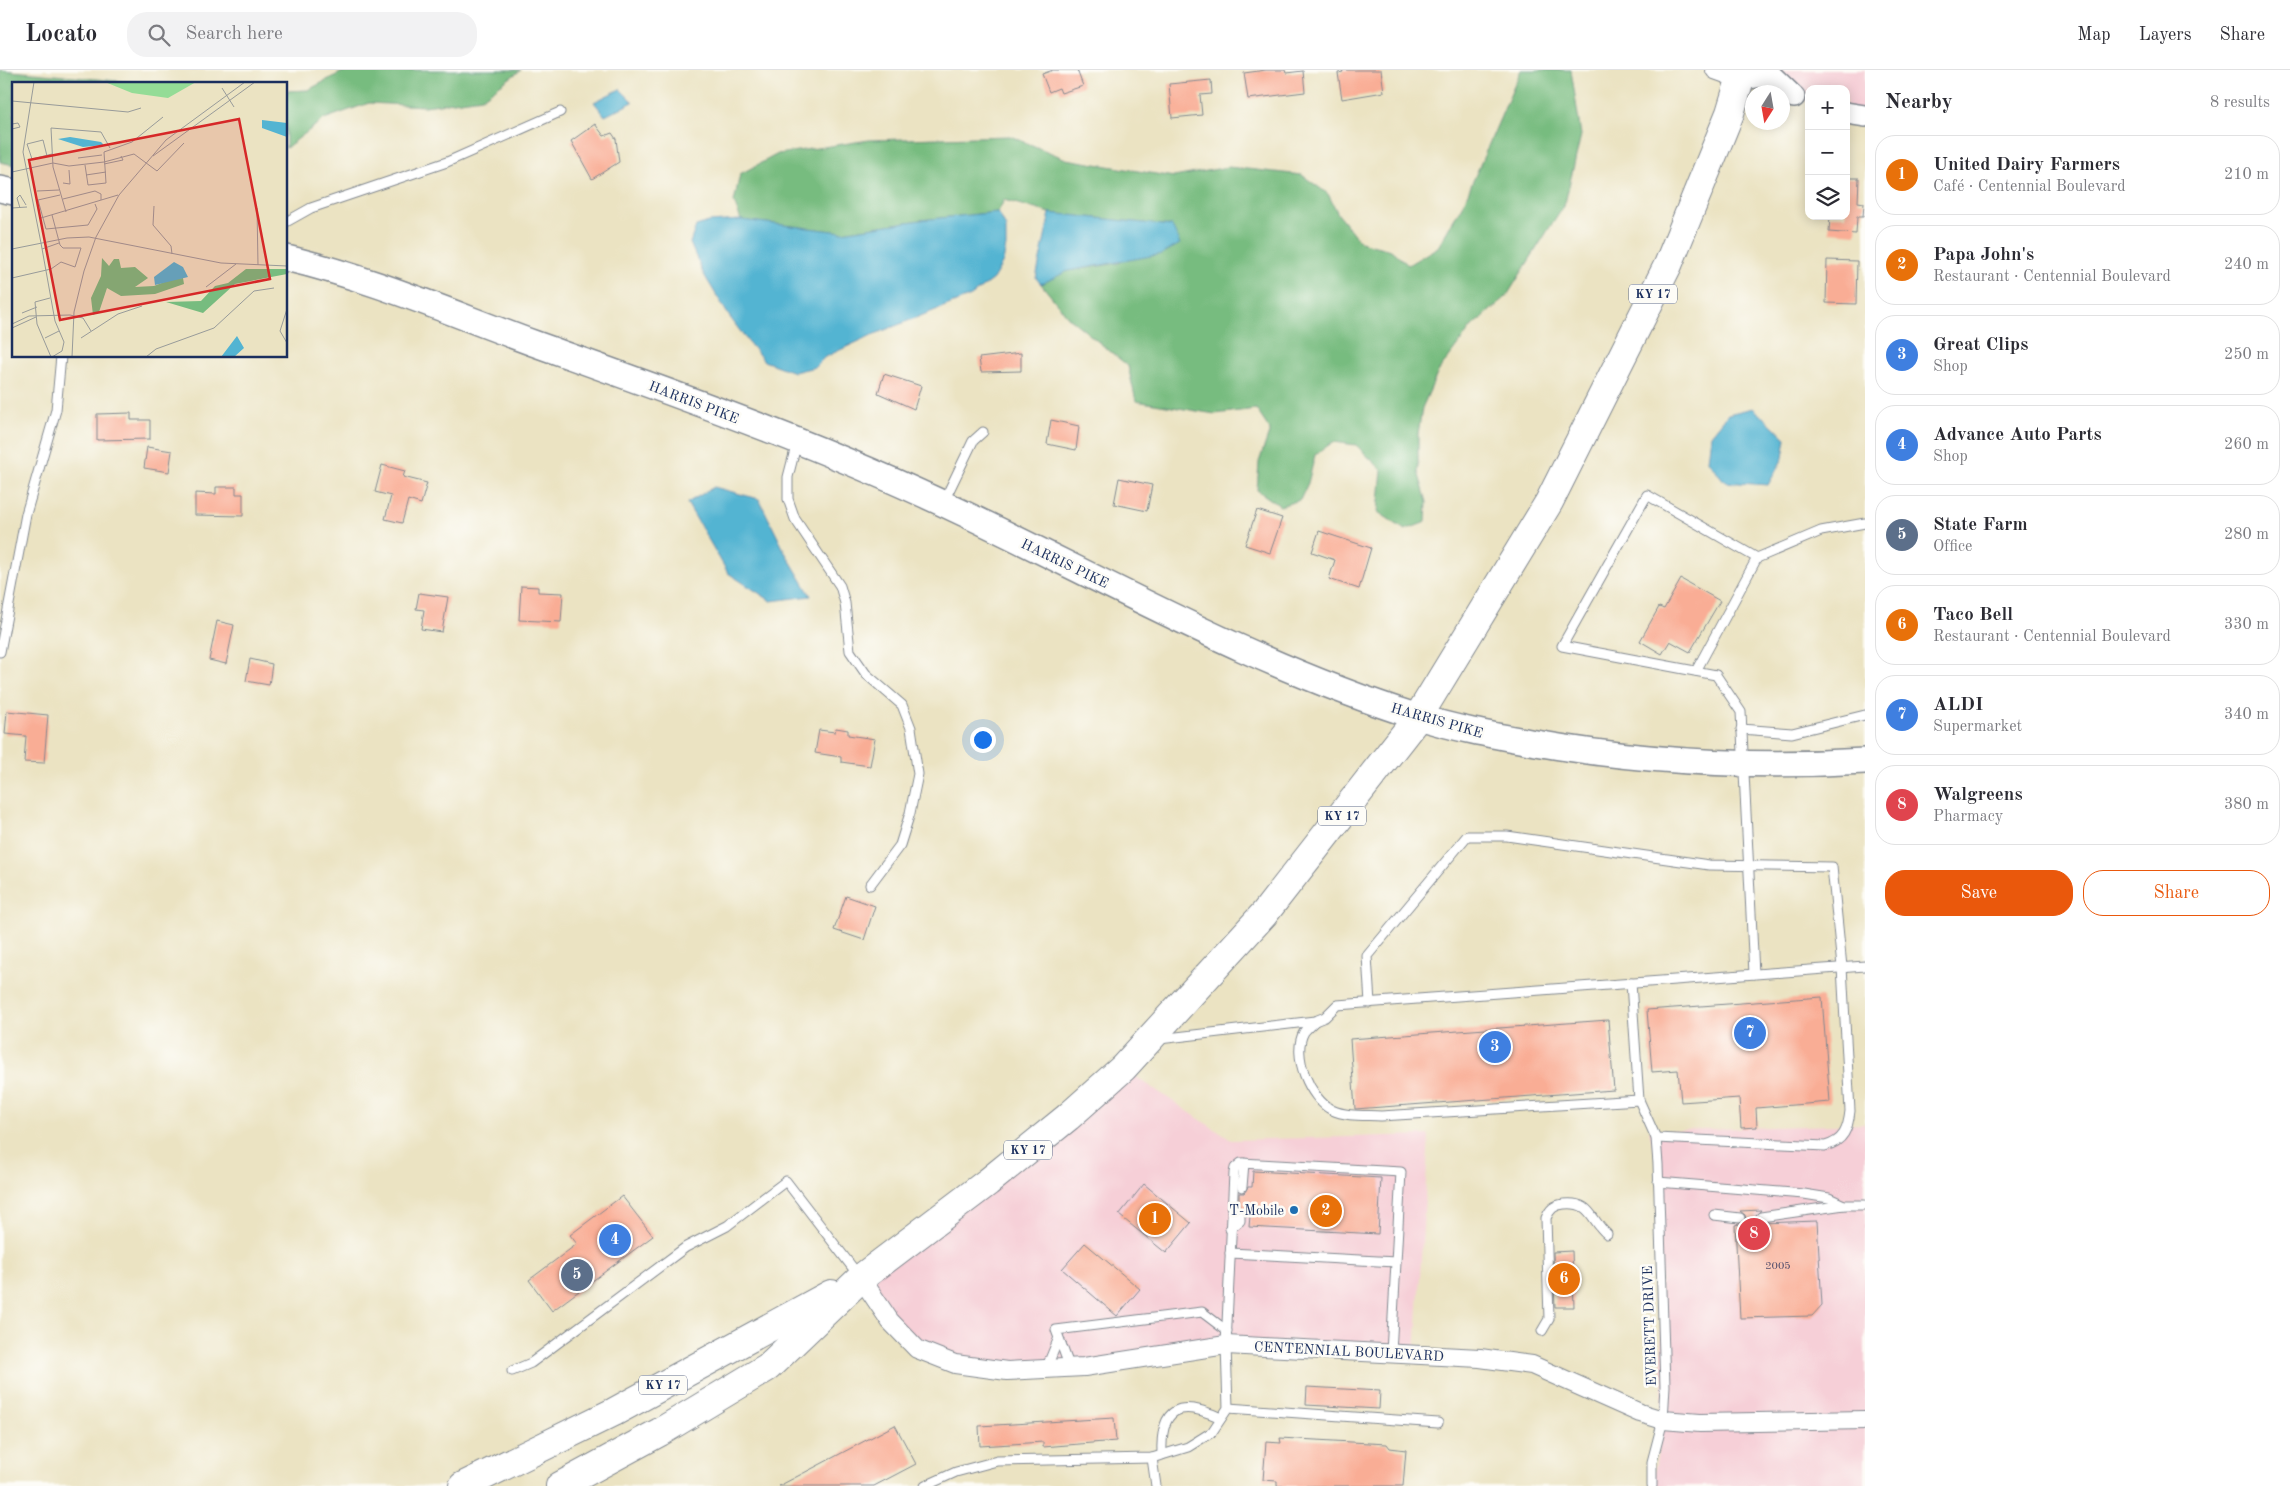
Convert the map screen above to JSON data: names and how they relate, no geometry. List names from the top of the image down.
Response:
{
  "streets": {
    "main road": ["KY 17", "HARRIS PIKE"],
    "street": ["CENTENNIAL BOULEVARD"],
    "lane": ["EVERETT DRIVE"]
  },
  "crossings": [
    ["KY 17", "HARRIS PIKE"],
    ["KY 17", "CENTENNIAL BOULEVARD"],
    ["EVERETT DRIVE", "CENTENNIAL BOULEVARD"]
  ],
  "places": ["T-Mobile"],
  "house_numbers": ["2005"],
  "north": "bottom",
  "page": {
    "header": "Locato",
    "search": "Search here",
    "nav": ["Map", "Layers", "Share"],
    "heading": ["Nearby", "8 results"],
    "map_buttons": ["+", "−"],
    "list": [
      {
        "mark": "1",
        "name": "United Dairy Farmers",
        "note": "Café · Centennial Boulevard",
        "value": "210 m"
      },
      {
        "mark": "2",
        "name": "Papa John's",
        "note": "Restaurant · Centennial Boulevard",
        "value": "240 m"
      },
      {
        "mark": "3",
        "name": "Great Clips",
        "note": "Shop",
        "value": "250 m"
      },
      {
        "mark": "4",
        "name": "Advance Auto Parts",
        "note": "Shop",
        "value": "260 m"
      },
      {
        "mark": "5",
        "name": "State Farm",
        "note": "Office",
        "value": "280 m"
      },
      {
        "mark": "6",
        "name": "Taco Bell",
        "note": "Restaurant · Centennial Boulevard",
        "value": "330 m"
      },
      {
        "mark": "7",
        "name": "ALDI",
        "note": "Supermarket",
        "value": "340 m"
      },
      {
        "mark": "8",
        "name": "Walgreens",
        "note": "Pharmacy",
        "value": "380 m"
      }
    ],
    "buttons": ["Save", "Share"],
    "pins": [
      "7",
      "3",
      "2",
      "1",
      "8",
      "4",
      "5",
      "6"
    ]
  }
}
